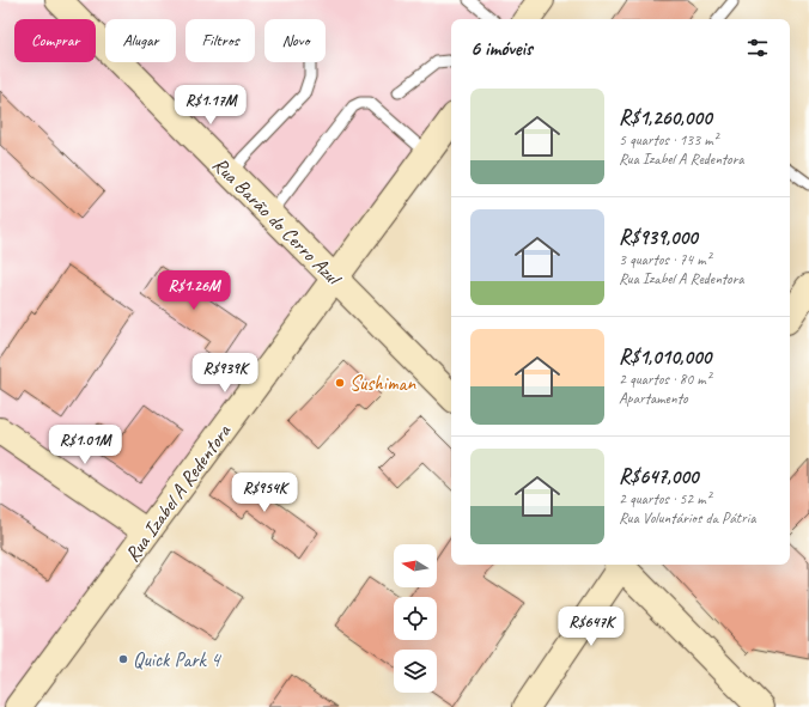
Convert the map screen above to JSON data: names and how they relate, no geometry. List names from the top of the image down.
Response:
{
  "streets": {
    "main road": ["Rua Barão do Cerro Azul", "Rua Izabel A Redentora"]
  },
  "crossings": [
    ["Rua Barão do Cerro Azul", "Rua Izabel A Redentora"]
  ],
  "places": ["Sushiman", "Quick Park 4"],
  "north": "left",
  "page": {
    "chip": [
      "Comprar",
      "Alugar",
      "Filtros",
      "Novo"
    ],
    "heading": "6 imóveis",
    "list": [
      {
        "name": "R$1,260,000",
        "note": "5 quartos · 133 m² · Rua Izabel A Redentora"
      },
      {
        "name": "R$939,000",
        "note": "3 quartos · 74 m² · Rua Izabel A Redentora"
      },
      {
        "name": "R$1,010,000",
        "note": "2 quartos · 80 m² · Apartamento"
      },
      {
        "name": "R$647,000",
        "note": "2 quartos · 52 m² · Rua Voluntários da Pátria"
      }
    ],
    "price": [
      "R$1.17M",
      "R$1.26M",
      "R$939K",
      "R$1.01M",
      "R$954K",
      "R$647K"
    ]
  }
}
